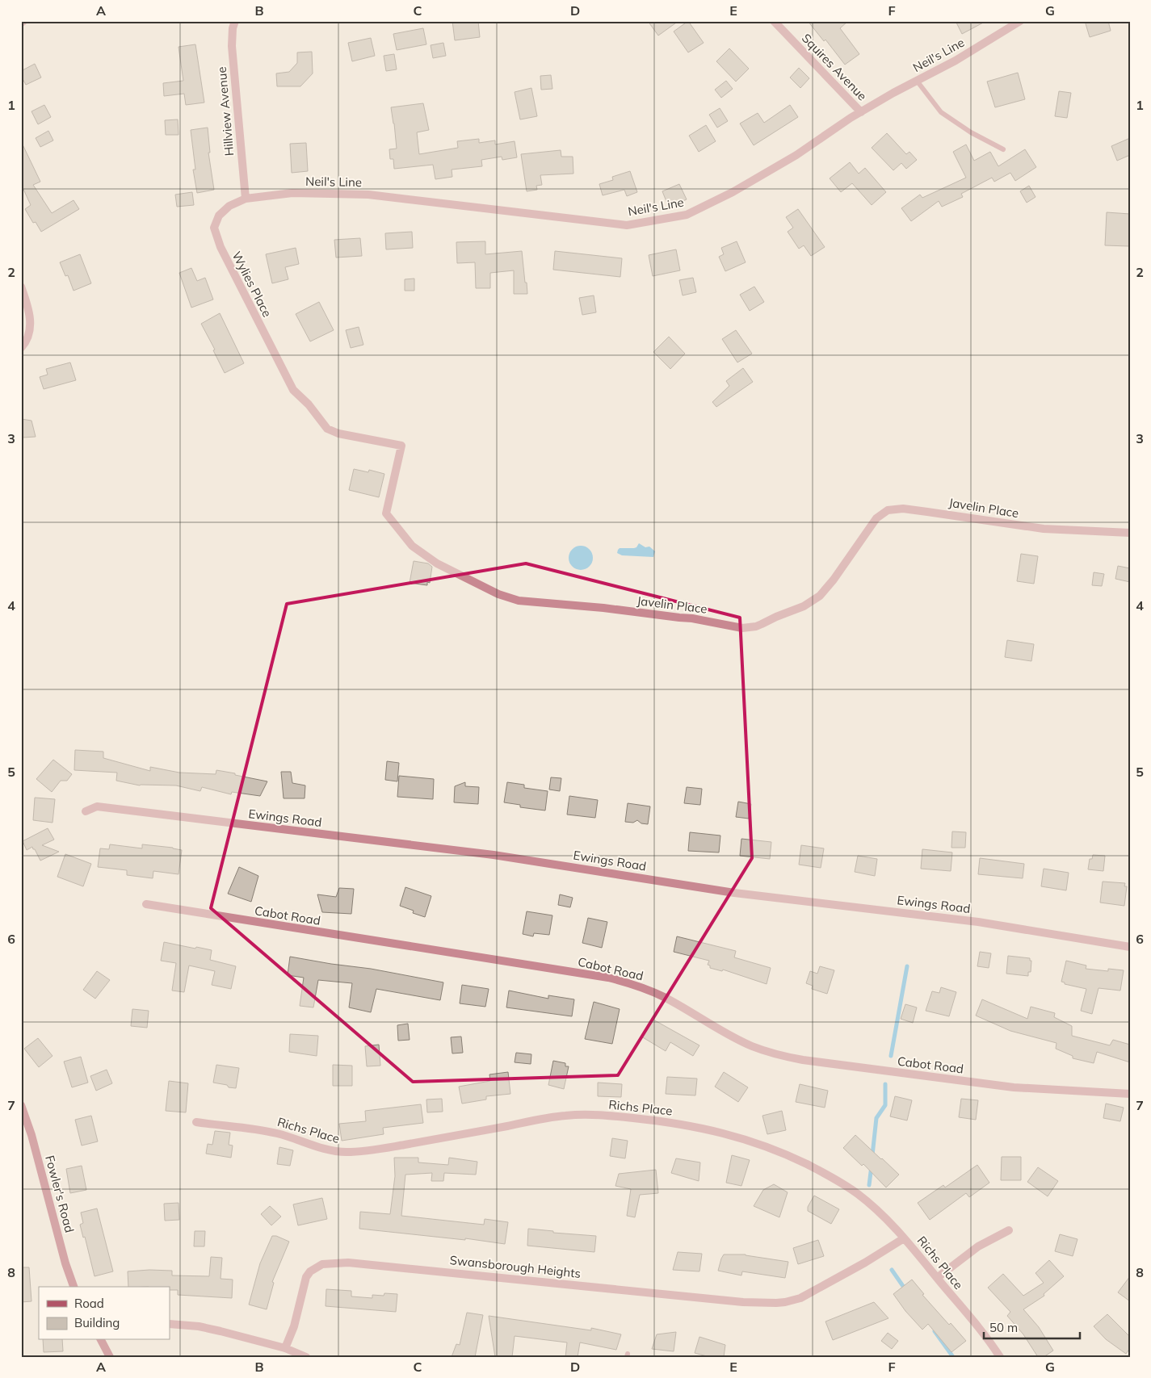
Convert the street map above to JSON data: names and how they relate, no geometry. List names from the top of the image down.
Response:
{
  "streets": {
    "street": [
      "Neil's Line",
      "Squires Avenue",
      "Hillview Avenue",
      "Wylies Place",
      "Javelin Place",
      "Ewings Road",
      "Cabot Road",
      "Richs Place",
      "Fowler's Road",
      "Swansborough Heights"
    ]
  },
  "crossings": [
    ["Neil's Line", "Squires Avenue"],
    ["Neil's Line", "Hillview Avenue"],
    ["Neil's Line", "Wylies Place"],
    ["Hillview Avenue", "Wylies Place"],
    ["Wylies Place", "Javelin Place"],
    ["Richs Place", "Swansborough Heights"]
  ],
  "legend": ["Road", "Building"],
  "scale_bar": "50 m",
  "grid": {
    "columns": [
      "A",
      "B",
      "C",
      "D",
      "E",
      "F",
      "G"
    ],
    "rows": [
      "1",
      "2",
      "3",
      "4",
      "5",
      "6",
      "7",
      "8"
    ]
  }
}
